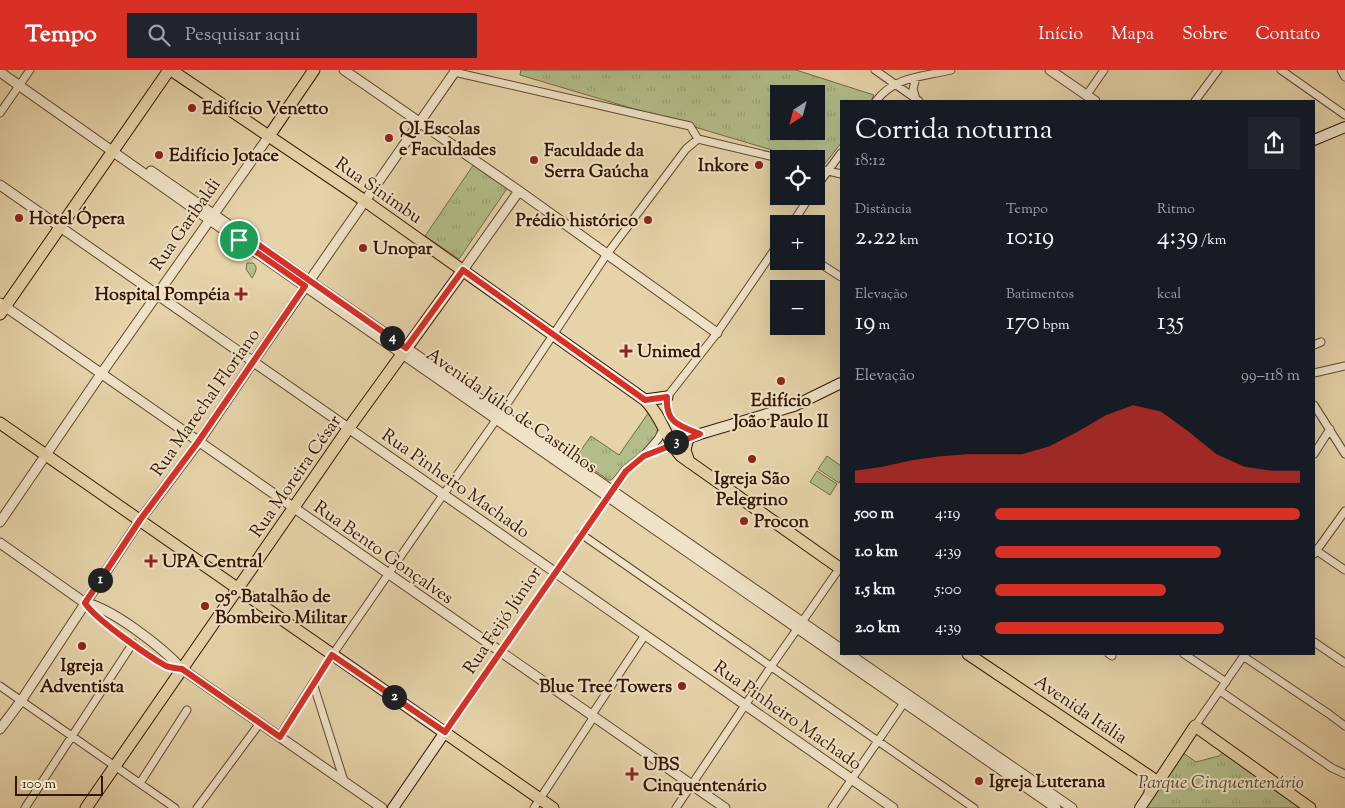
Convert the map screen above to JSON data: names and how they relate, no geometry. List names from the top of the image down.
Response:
{
  "streets": {
    "main road": [
      "Rua Sinimbu",
      "Rua Garibaldi",
      "Rua Moreira César",
      "Rua Feijó Júnior",
      "Avenida Itália"
    ],
    "street": [
      "Rua Marechal Floriano",
      "Avenida Júlio de Castilhos",
      "Rua Pinheiro Machado",
      "Rua Bento Gonçalves"
    ]
  },
  "crossings": [
    ["Rua Sinimbu", "Rua Garibaldi"],
    ["Rua Sinimbu", "Rua Marechal Floriano"],
    ["Rua Sinimbu", "Rua Moreira César"],
    ["Rua Sinimbu", "Rua Feijó Júnior"],
    ["Rua Garibaldi", "Avenida Júlio de Castilhos"],
    ["Rua Garibaldi", "Rua Pinheiro Machado"],
    ["Rua Garibaldi", "Rua Bento Gonçalves"],
    ["Rua Marechal Floriano", "Avenida Júlio de Castilhos"],
    ["Rua Marechal Floriano", "Rua Pinheiro Machado"],
    ["Rua Marechal Floriano", "Rua Bento Gonçalves"],
    ["Avenida Júlio de Castilhos", "Rua Moreira César"],
    ["Avenida Júlio de Castilhos", "Rua Feijó Júnior"],
    ["Rua Moreira César", "Rua Pinheiro Machado"],
    ["Rua Moreira César", "Rua Bento Gonçalves"],
    ["Rua Pinheiro Machado", "Rua Feijó Júnior"],
    ["Rua Bento Gonçalves", "Rua Feijó Júnior"]
  ],
  "parks": ["Parque Cinquentenário"],
  "places": {
    "other": [
      "Edifício Venetto",
      "QI Escolas e Faculdades",
      "Edifício Jotace",
      "Faculdade da Serra Gaúcha",
      "Inkore",
      "Hotel Ópera",
      "Prédio histórico",
      "Unopar",
      "Edifício João Paulo II",
      "Igreja São Pelegrino",
      "Procon",
      "05º Batalhão de Bombeiro Militar",
      "Igreja Adventista",
      "Blue Tree Towers",
      "Igreja Luterana"
    ],
    "health": [
      "Hospital Pompéia",
      "Unimed",
      "UPA Central",
      "UBS Cinquentenário"
    ]
  },
  "scale_bar": "100 m",
  "north": "bottom left",
  "page": {
    "header": "Tempo",
    "search": "Pesquisar aqui",
    "nav": [
      "Início",
      "Mapa",
      "Sobre",
      "Contato"
    ],
    "map_buttons": ["+", "−"],
    "heading": ["Corrida noturna", "18:12"],
    "stats": [
      ["Distância", "2.22 km"],
      ["Tempo", "10:19"],
      ["Ritmo", "4:39 /km"],
      ["Elevação", "19 m"],
      ["Batimentos", "170 bpm"],
      ["kcal", "135"]
    ],
    "pins": [
      "4",
      "3",
      "1",
      "2"
    ],
    "chart": ["Elevação", "99–118 m"],
    "list": [
      {
        "name": "500 m",
        "note": "4:19"
      },
      {
        "name": "1.0 km",
        "note": "4:39"
      },
      {
        "name": "1.5 km",
        "note": "5:00"
      },
      {
        "name": "2.0 km",
        "note": "4:39"
      }
    ],
    "scale": "100 m"
  }
}
